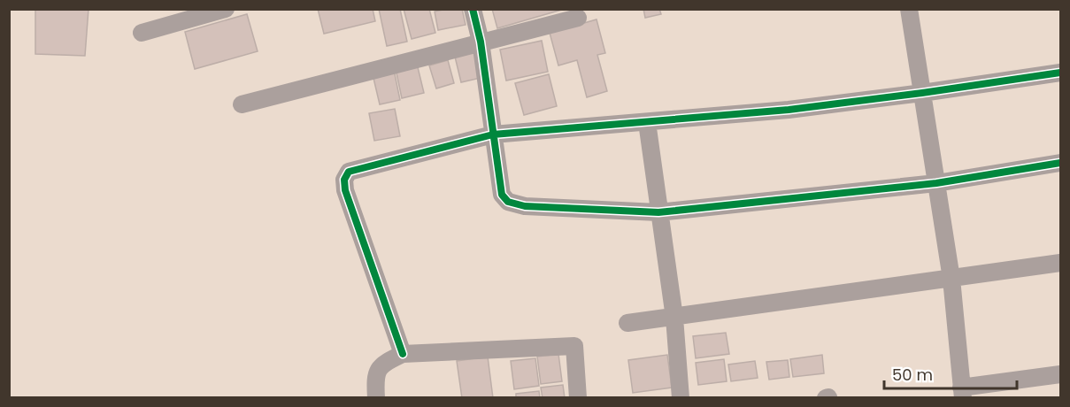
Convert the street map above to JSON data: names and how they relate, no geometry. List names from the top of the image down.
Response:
{
  "scale_bar": "50 m"
}
